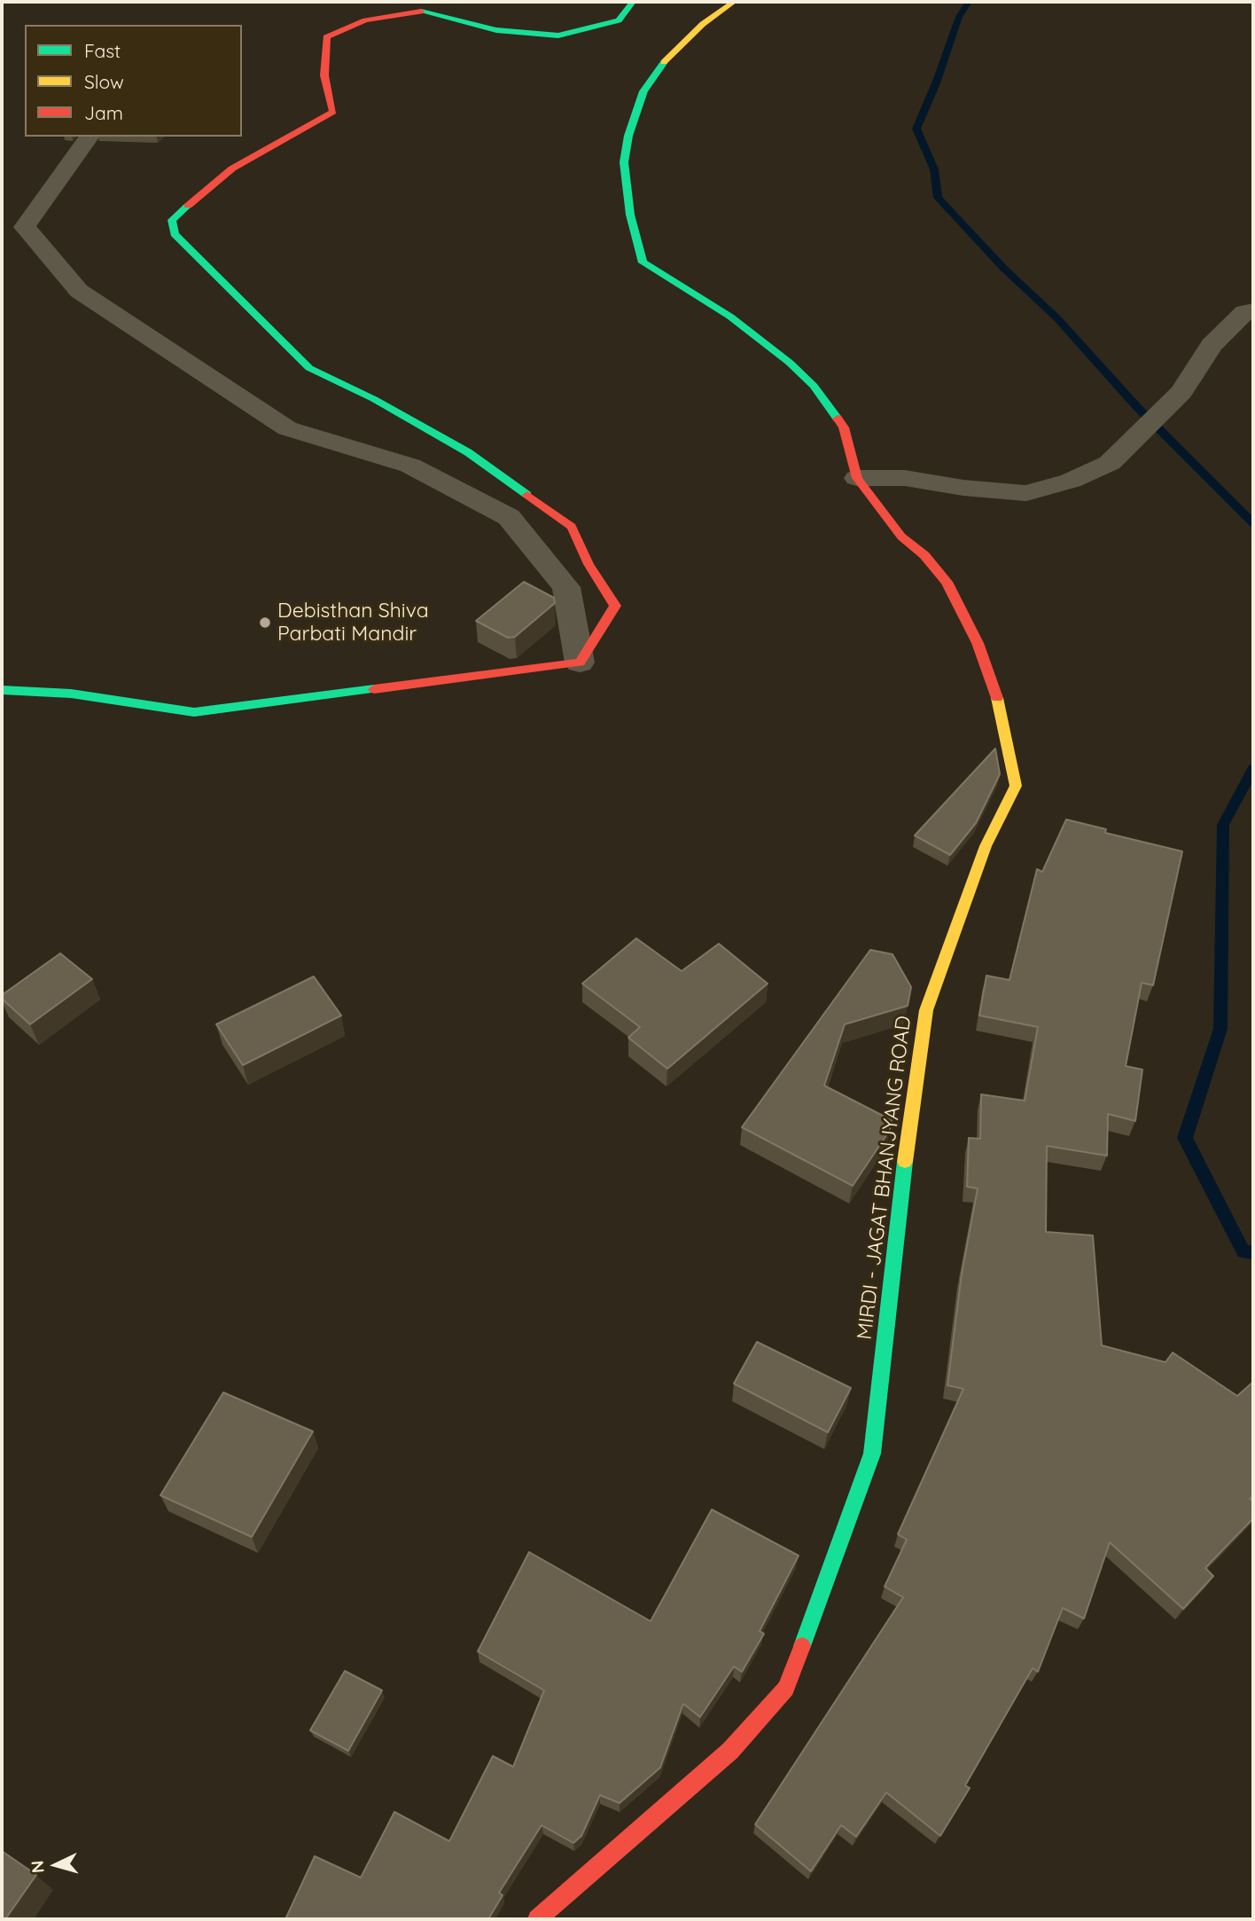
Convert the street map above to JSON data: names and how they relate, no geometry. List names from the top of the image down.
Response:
{
  "streets": {
    "street": ["MIRDI - JAGAT BHANJYANG ROAD"]
  },
  "places": ["Debisthan Shiva Parbati Mandir"],
  "legend": ["Fast", "Slow", "Jam"],
  "north": "left"
}
